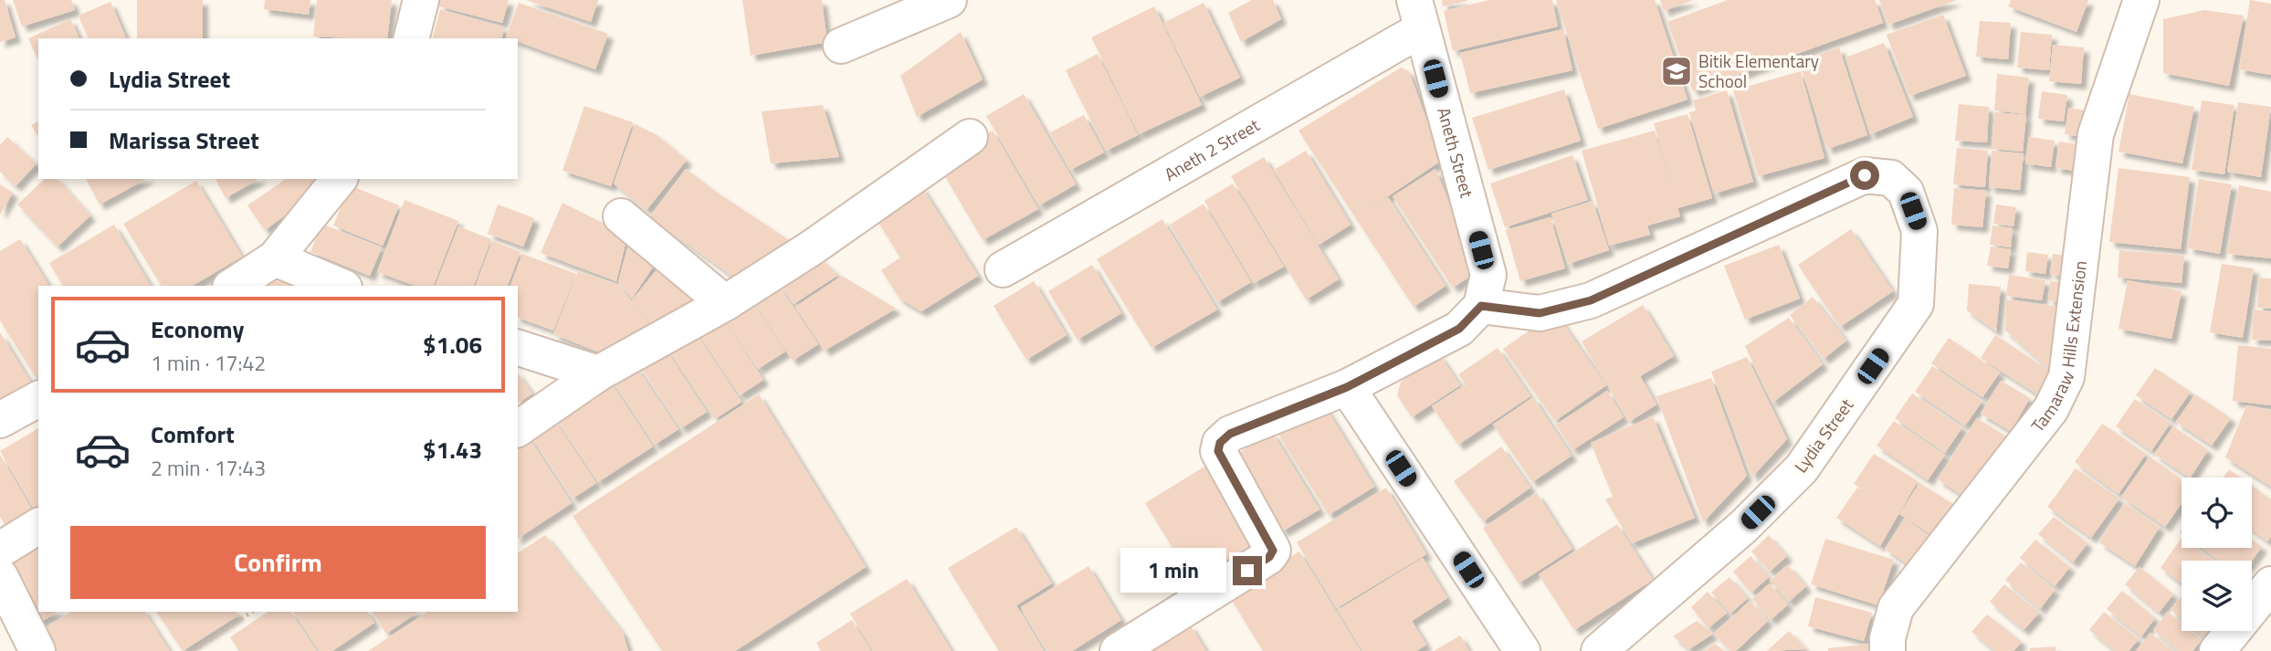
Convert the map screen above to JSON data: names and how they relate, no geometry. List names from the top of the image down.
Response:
{
  "streets": {
    "street": [
      "Aneth 2 Street",
      "Aneth Street",
      "Tamaraw Hills Extension",
      "Lydia Street"
    ]
  },
  "crossings": [
    ["Aneth 2 Street", "Aneth Street"],
    ["Aneth Street", "Lydia Street"]
  ],
  "places": {
    "school or university": ["Bitik Elementary School"]
  },
  "page": {
    "banner": ["Lydia Street", "Marissa Street"],
    "list": [
      {
        "name": "Economy",
        "note": "1 min · 17:42",
        "value": "$1.06"
      },
      {
        "name": "Comfort",
        "note": "2 min · 17:43",
        "value": "$1.43"
      }
    ],
    "buttons": "Confirm",
    "bubble": "1 min"
  }
}
